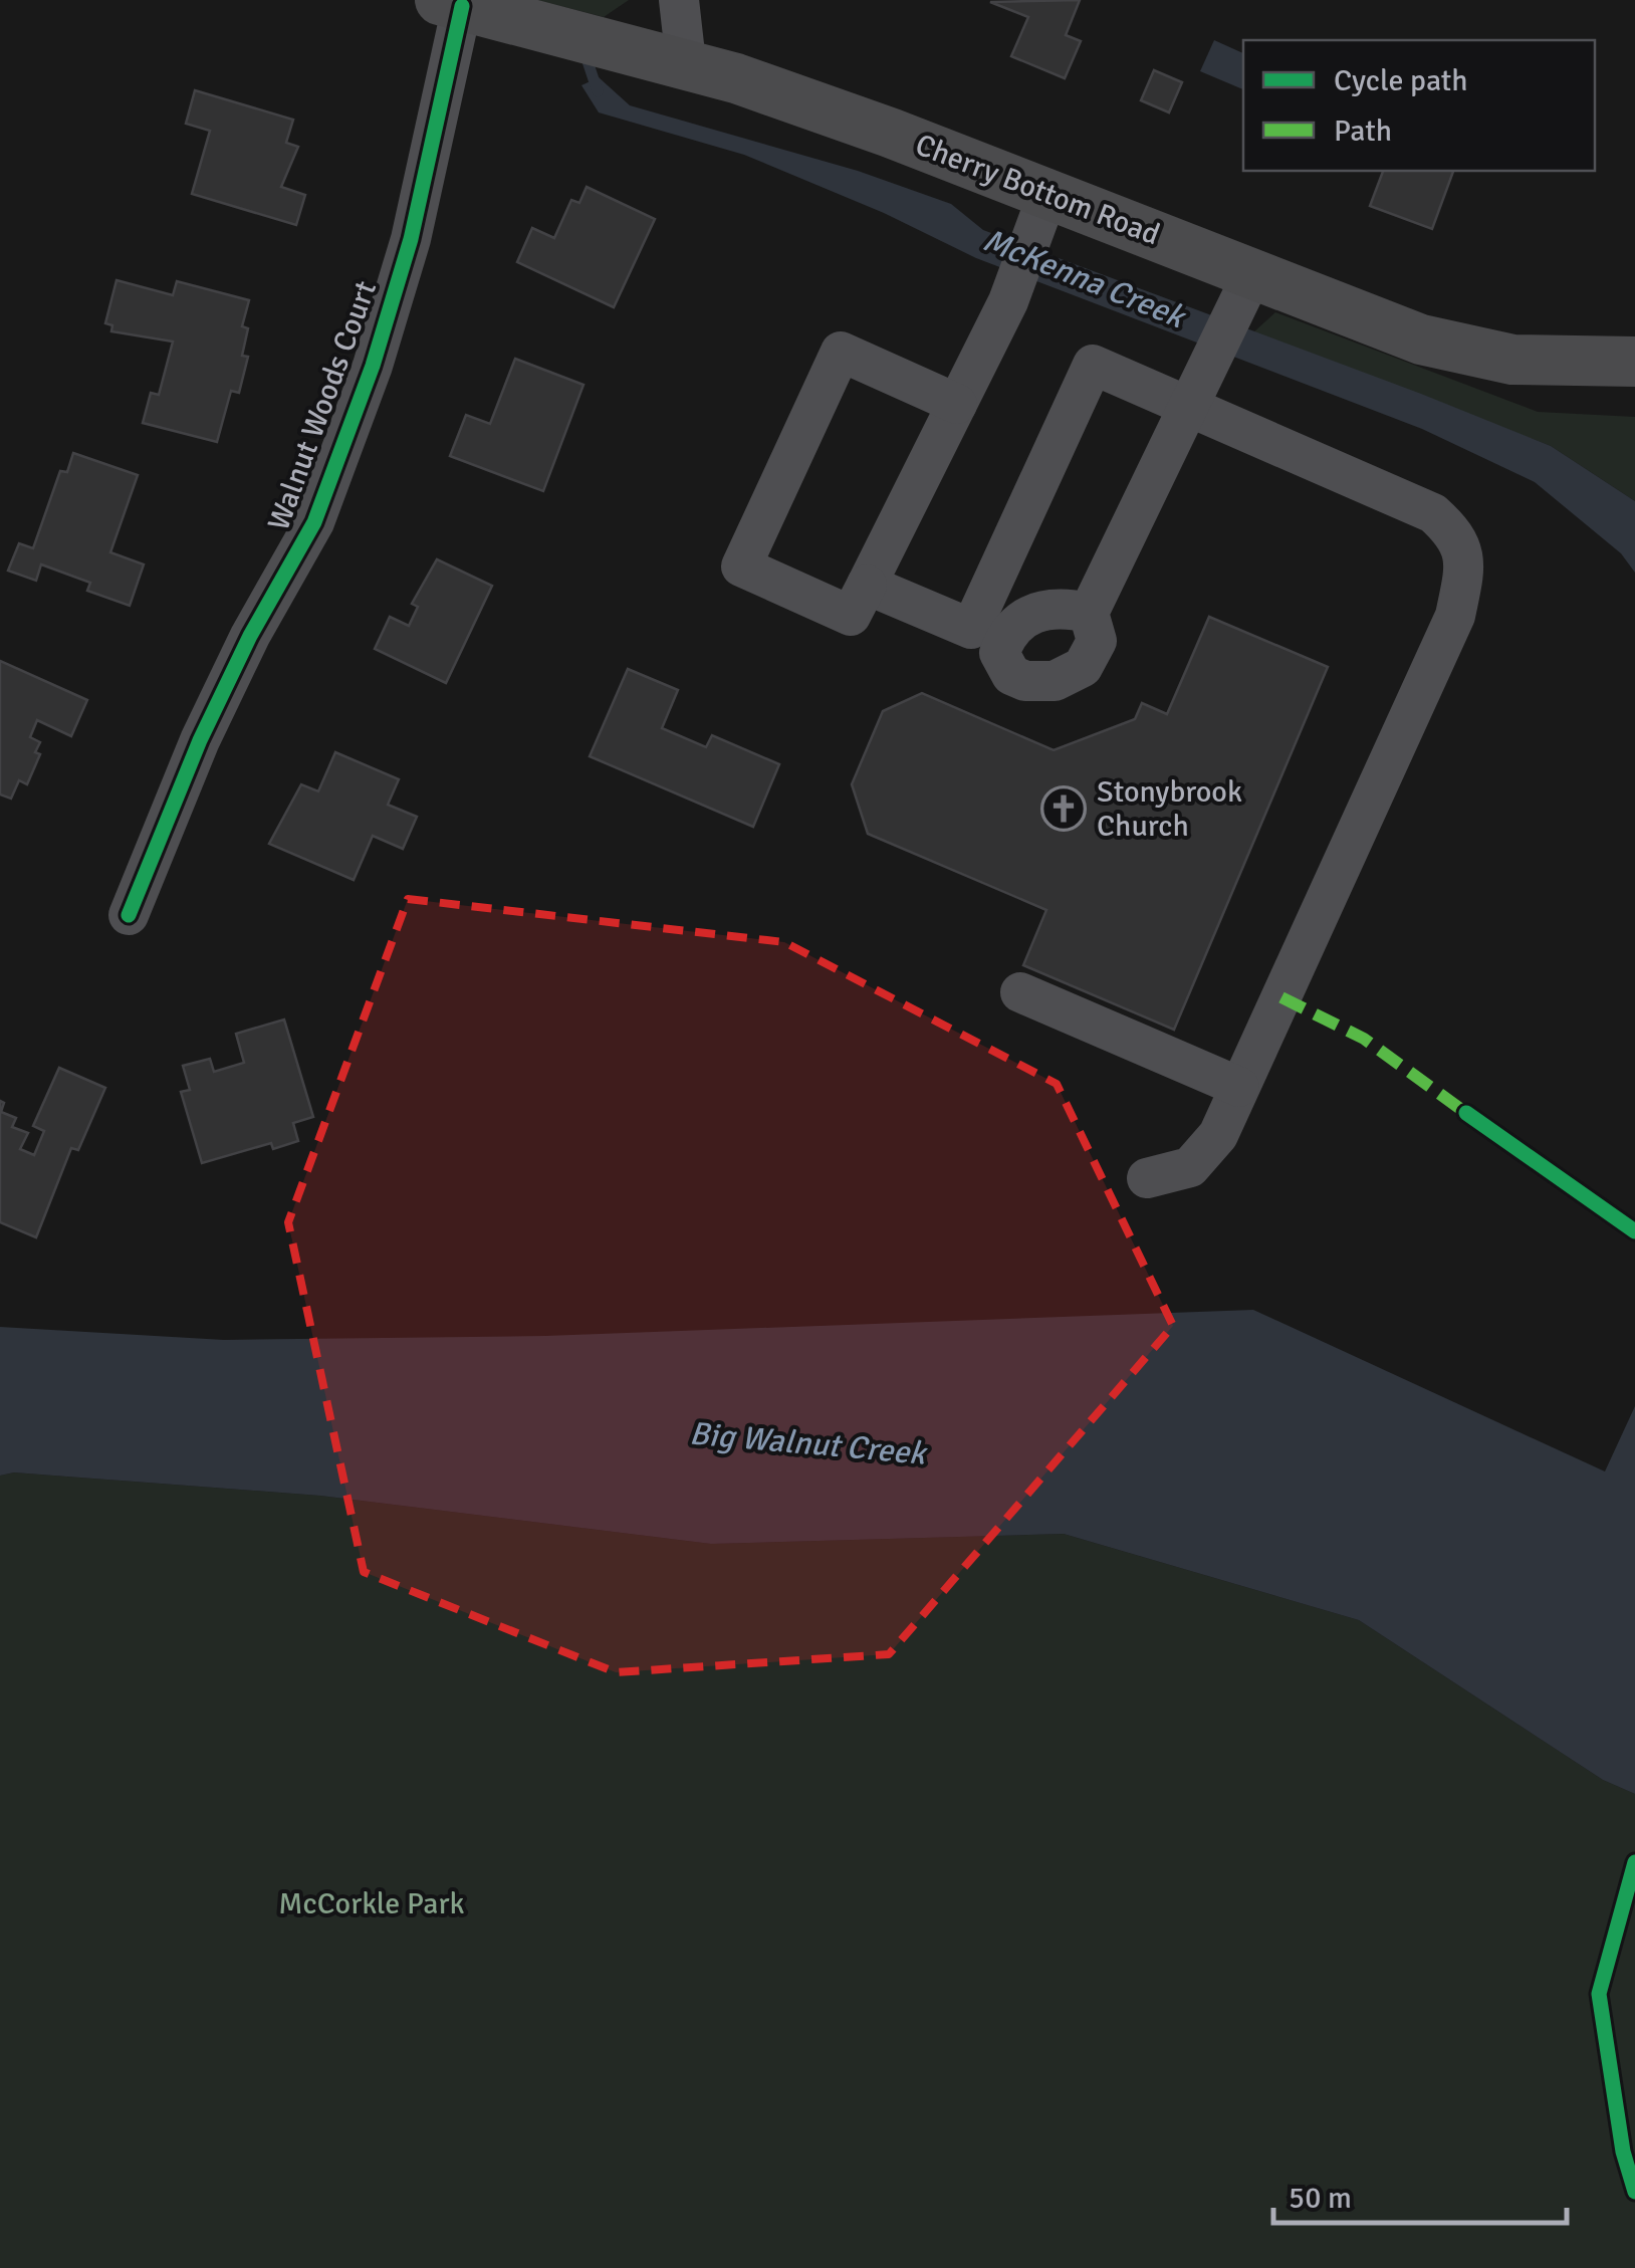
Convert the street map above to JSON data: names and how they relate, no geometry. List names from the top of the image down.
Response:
{
  "streets": {
    "main road": ["Cherry Bottom Road"],
    "street": ["Walnut Woods Court"]
  },
  "crossings": [
    ["Cherry Bottom Road", "Walnut Woods Court"]
  ],
  "water": ["McKenna Creek", "Big Walnut Creek"],
  "parks": ["McCorkle Park"],
  "places": {
    "church": ["Stonybrook Church"]
  },
  "legend": ["Cycle path", "Path"],
  "scale_bar": "50 m"
}
